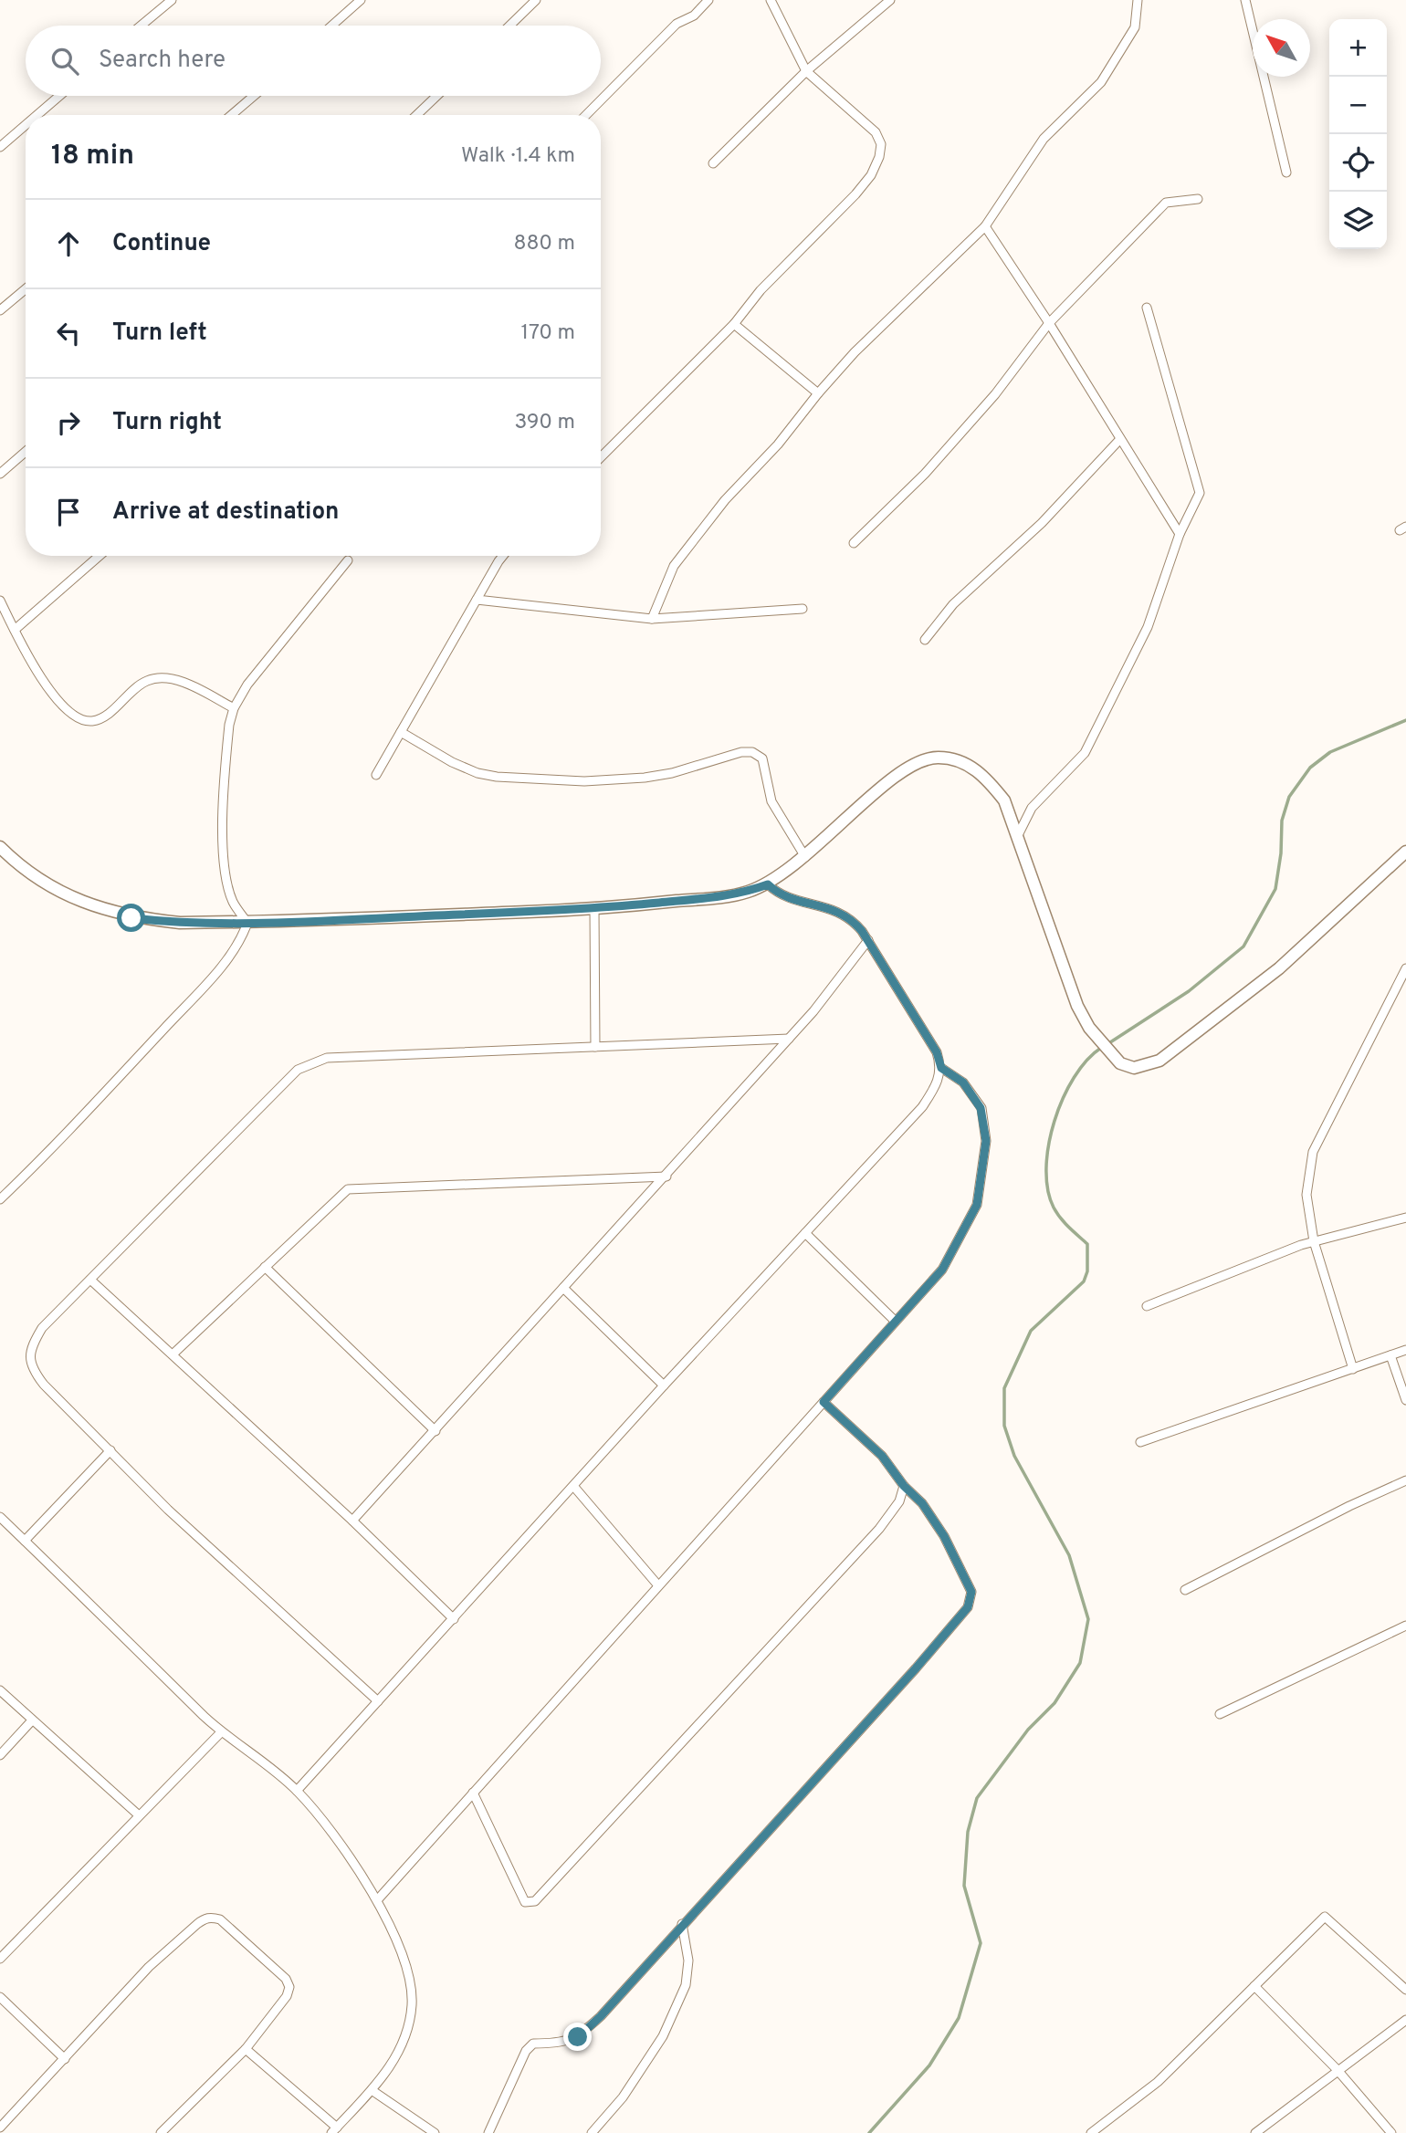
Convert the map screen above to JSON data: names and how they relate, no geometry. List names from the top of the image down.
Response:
{
  "north": "top left",
  "page": {
    "map_buttons": ["+", "−"],
    "search": "Search here",
    "heading": ["18 min", "Walk · 1.4 km"],
    "list": [
      ["Continue", "880 m"],
      ["Turn left", "170 m"],
      ["Turn right", "390 m"],
      "Arrive at destination"
    ]
  }
}
